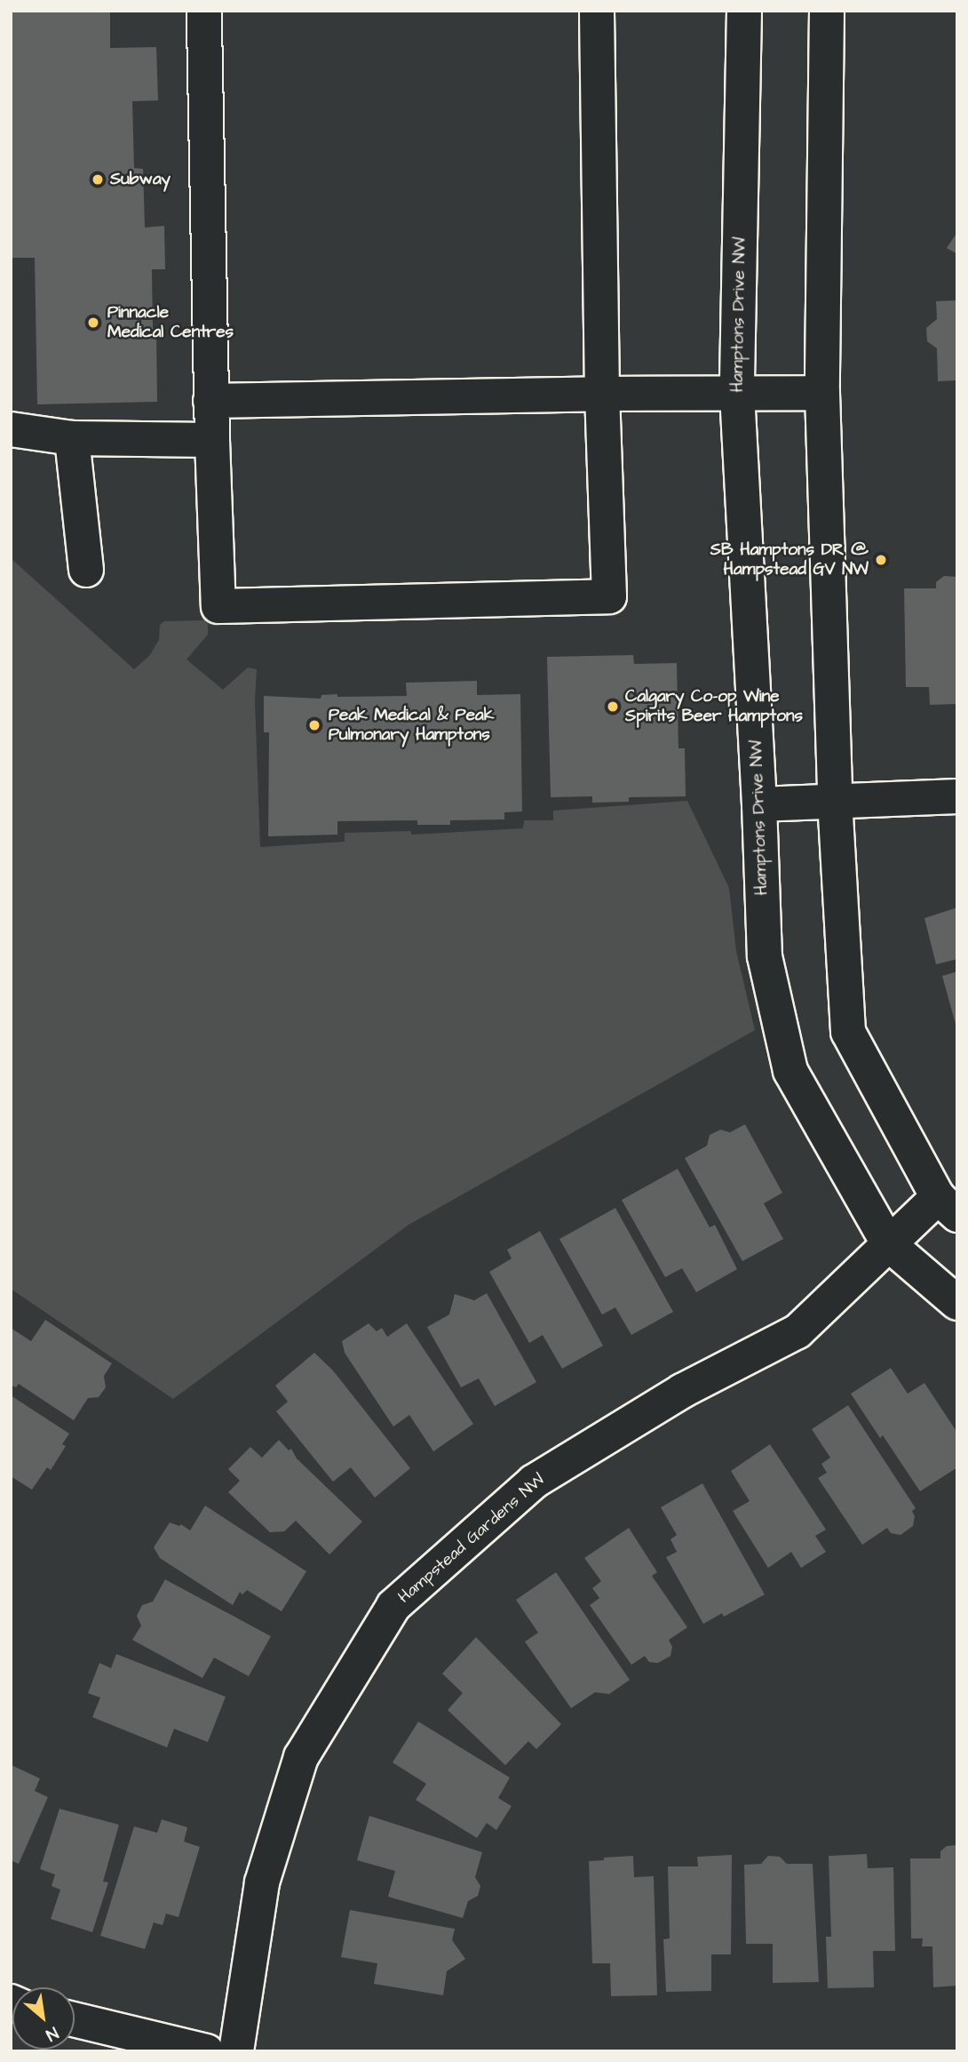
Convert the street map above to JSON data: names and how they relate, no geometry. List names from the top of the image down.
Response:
{
  "streets": {
    "street": ["Hamptons Drive NW", "Hampstead Gardens NW"]
  },
  "crossings": [
    ["Hamptons Drive NW", "Hampstead Gardens NW"]
  ],
  "places": [
    "Subway",
    "Pinnacle Medical Centres",
    "SB Hamptons DR @ Hampstead GV NW",
    "Calgary Co-op Wine Spirits Beer Hamptons",
    "Peak Medical & Peak Pulmonary Hamptons"
  ],
  "north": "bottom right"
}
